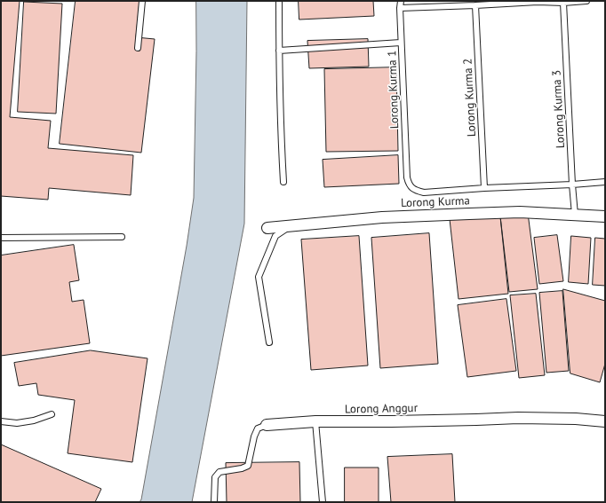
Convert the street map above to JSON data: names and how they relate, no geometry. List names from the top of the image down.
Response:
{
  "streets": {
    "street": ["Lorong Kurma", "Lorong Anggur"],
    "lane": ["Lorong Kurma 1", "Lorong Kurma 2", "Lorong Kurma 3"]
  },
  "crossings": [
    ["Lorong Kurma 1", "Lorong Kurma 2"],
    ["Lorong Kurma 3", "Lorong Kurma"]
  ]
}
